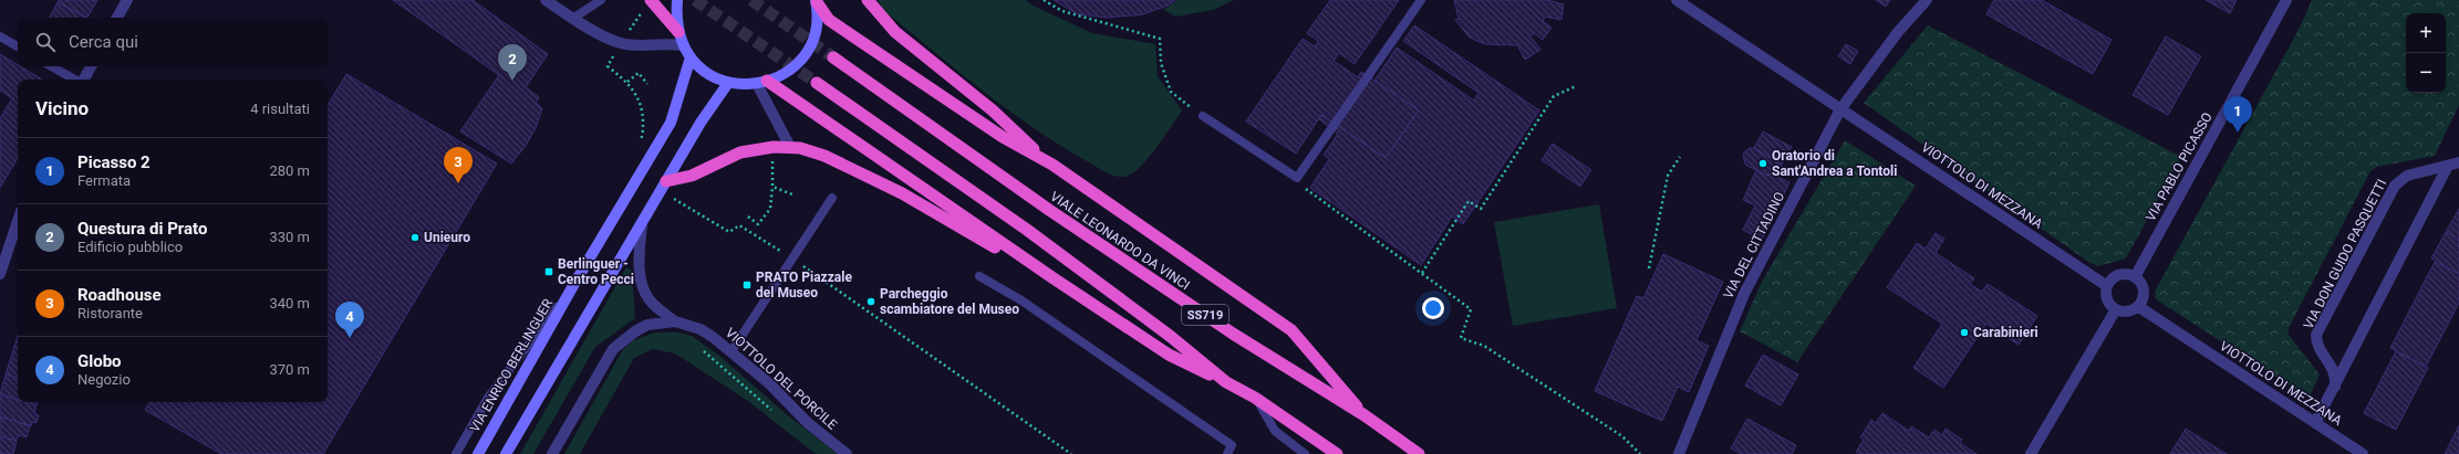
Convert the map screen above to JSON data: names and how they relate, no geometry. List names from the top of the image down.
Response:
{
  "streets": {
    "highway": ["VIALE LEONARDO DA VINCI", "SS719"],
    "main road": ["VIA ENRICO BERLINGUER"],
    "street": [
      "VIA PABLO PICASSO",
      "VIOTTOLO DI MEZZANA",
      "VIA DEL CITTADINO",
      "VIA DON GUIDO PASQUETTI",
      "VIOTTOLO DEL PORCILE"
    ]
  },
  "crossings": [
    ["VIA PABLO PICASSO", "VIOTTOLO DI MEZZANA"],
    ["VIOTTOLO DI MEZZANA", "VIA DEL CITTADINO"]
  ],
  "places": {
    "other": [
      "Oratorio di Sant'Andrea a Tontoli",
      "Unieuro",
      "Parcheggio scambiatore del Museo",
      "Carabinieri"
    ],
    "transit": ["Berlinguer - Centro Pecci", "PRATO Piazzale del Museo"]
  },
  "page": {
    "map_buttons": ["+", "−"],
    "search": "Cerca qui",
    "pins": [
      "2",
      "1",
      "3",
      "4"
    ],
    "heading": ["Vicino", "4 risultati"],
    "list": [
      {
        "mark": "1",
        "name": "Picasso 2",
        "note": "Fermata",
        "value": "280 m"
      },
      {
        "mark": "2",
        "name": "Questura di Prato",
        "note": "Edificio pubblico",
        "value": "330 m"
      },
      {
        "mark": "3",
        "name": "Roadhouse",
        "note": "Ristorante",
        "value": "340 m"
      },
      {
        "mark": "4",
        "name": "Globo",
        "note": "Negozio",
        "value": "370 m"
      }
    ]
  }
}
